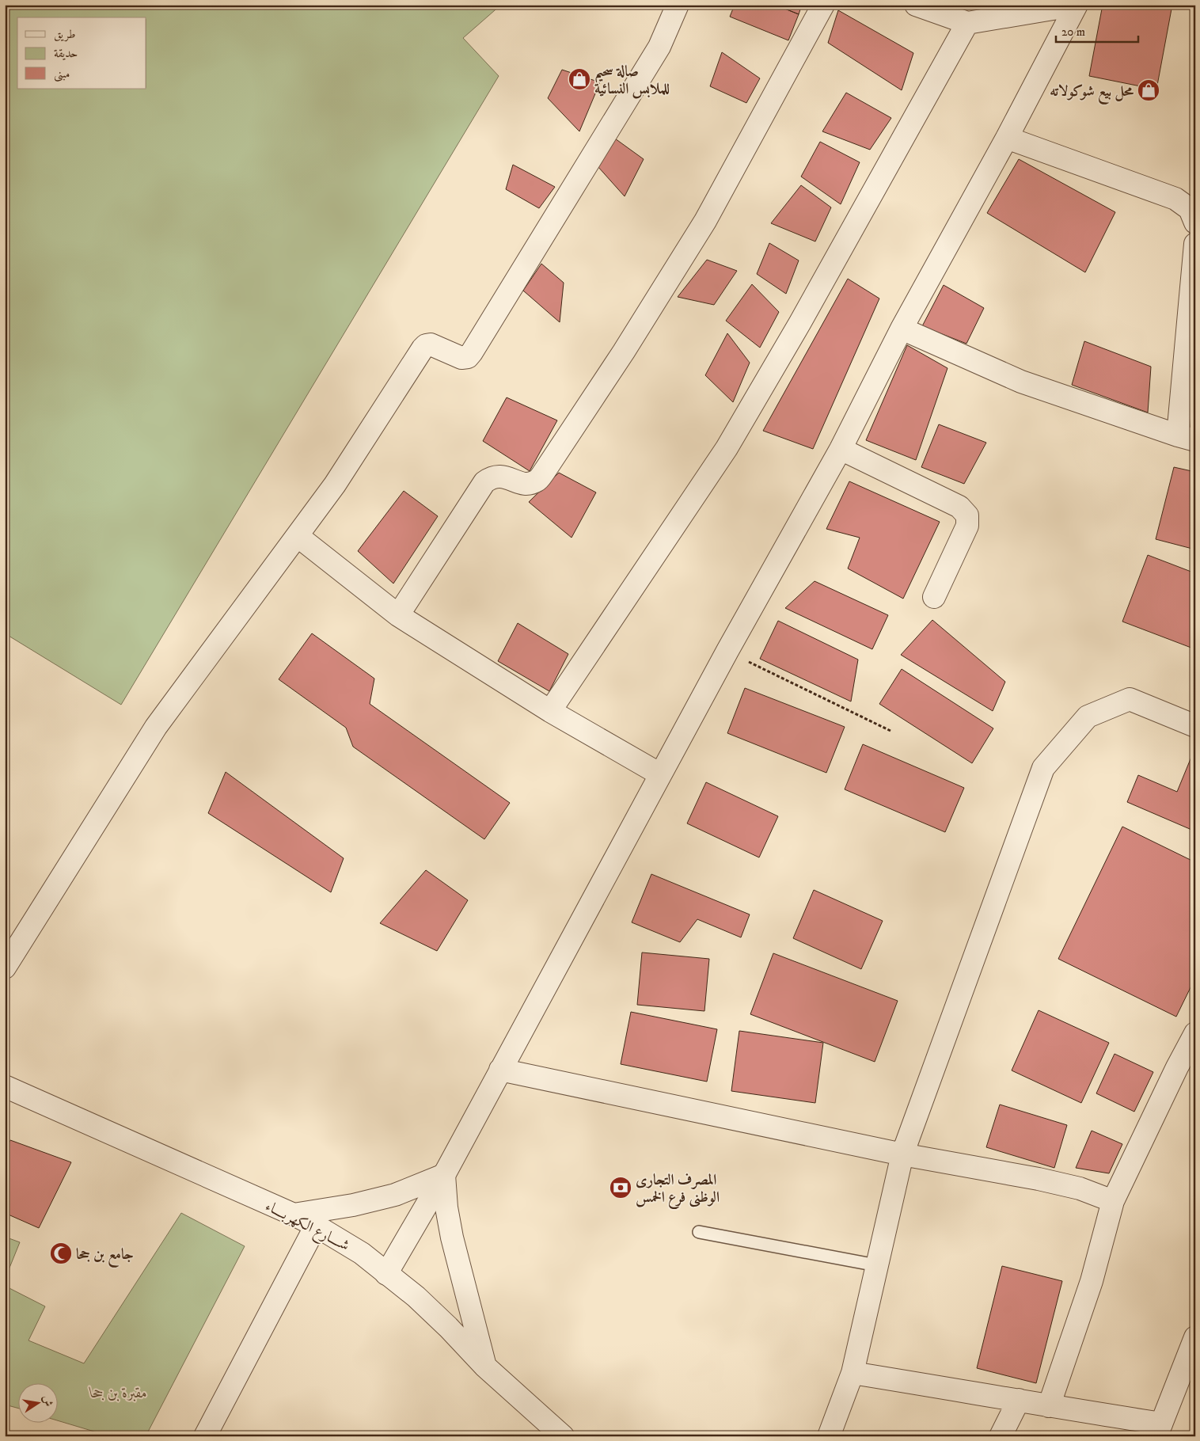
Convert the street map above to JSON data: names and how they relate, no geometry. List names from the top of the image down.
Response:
{
  "streets": {
    "street": ["شــــارع الكهربــــاء"]
  },
  "parks": ["مقبرة بن جحا"],
  "places": {
    "shop": ["صالة سحيم للملابس النسائية", "محل بيع شوكولاته"],
    "bank": ["المصرف التجارى الوظنى فرع الخمس"],
    "mosque": ["جامع بن جحا"]
  },
  "legend": ["طريق", "حديقة", "مبنى"],
  "scale_bar": "20 m",
  "north": "right"
}
